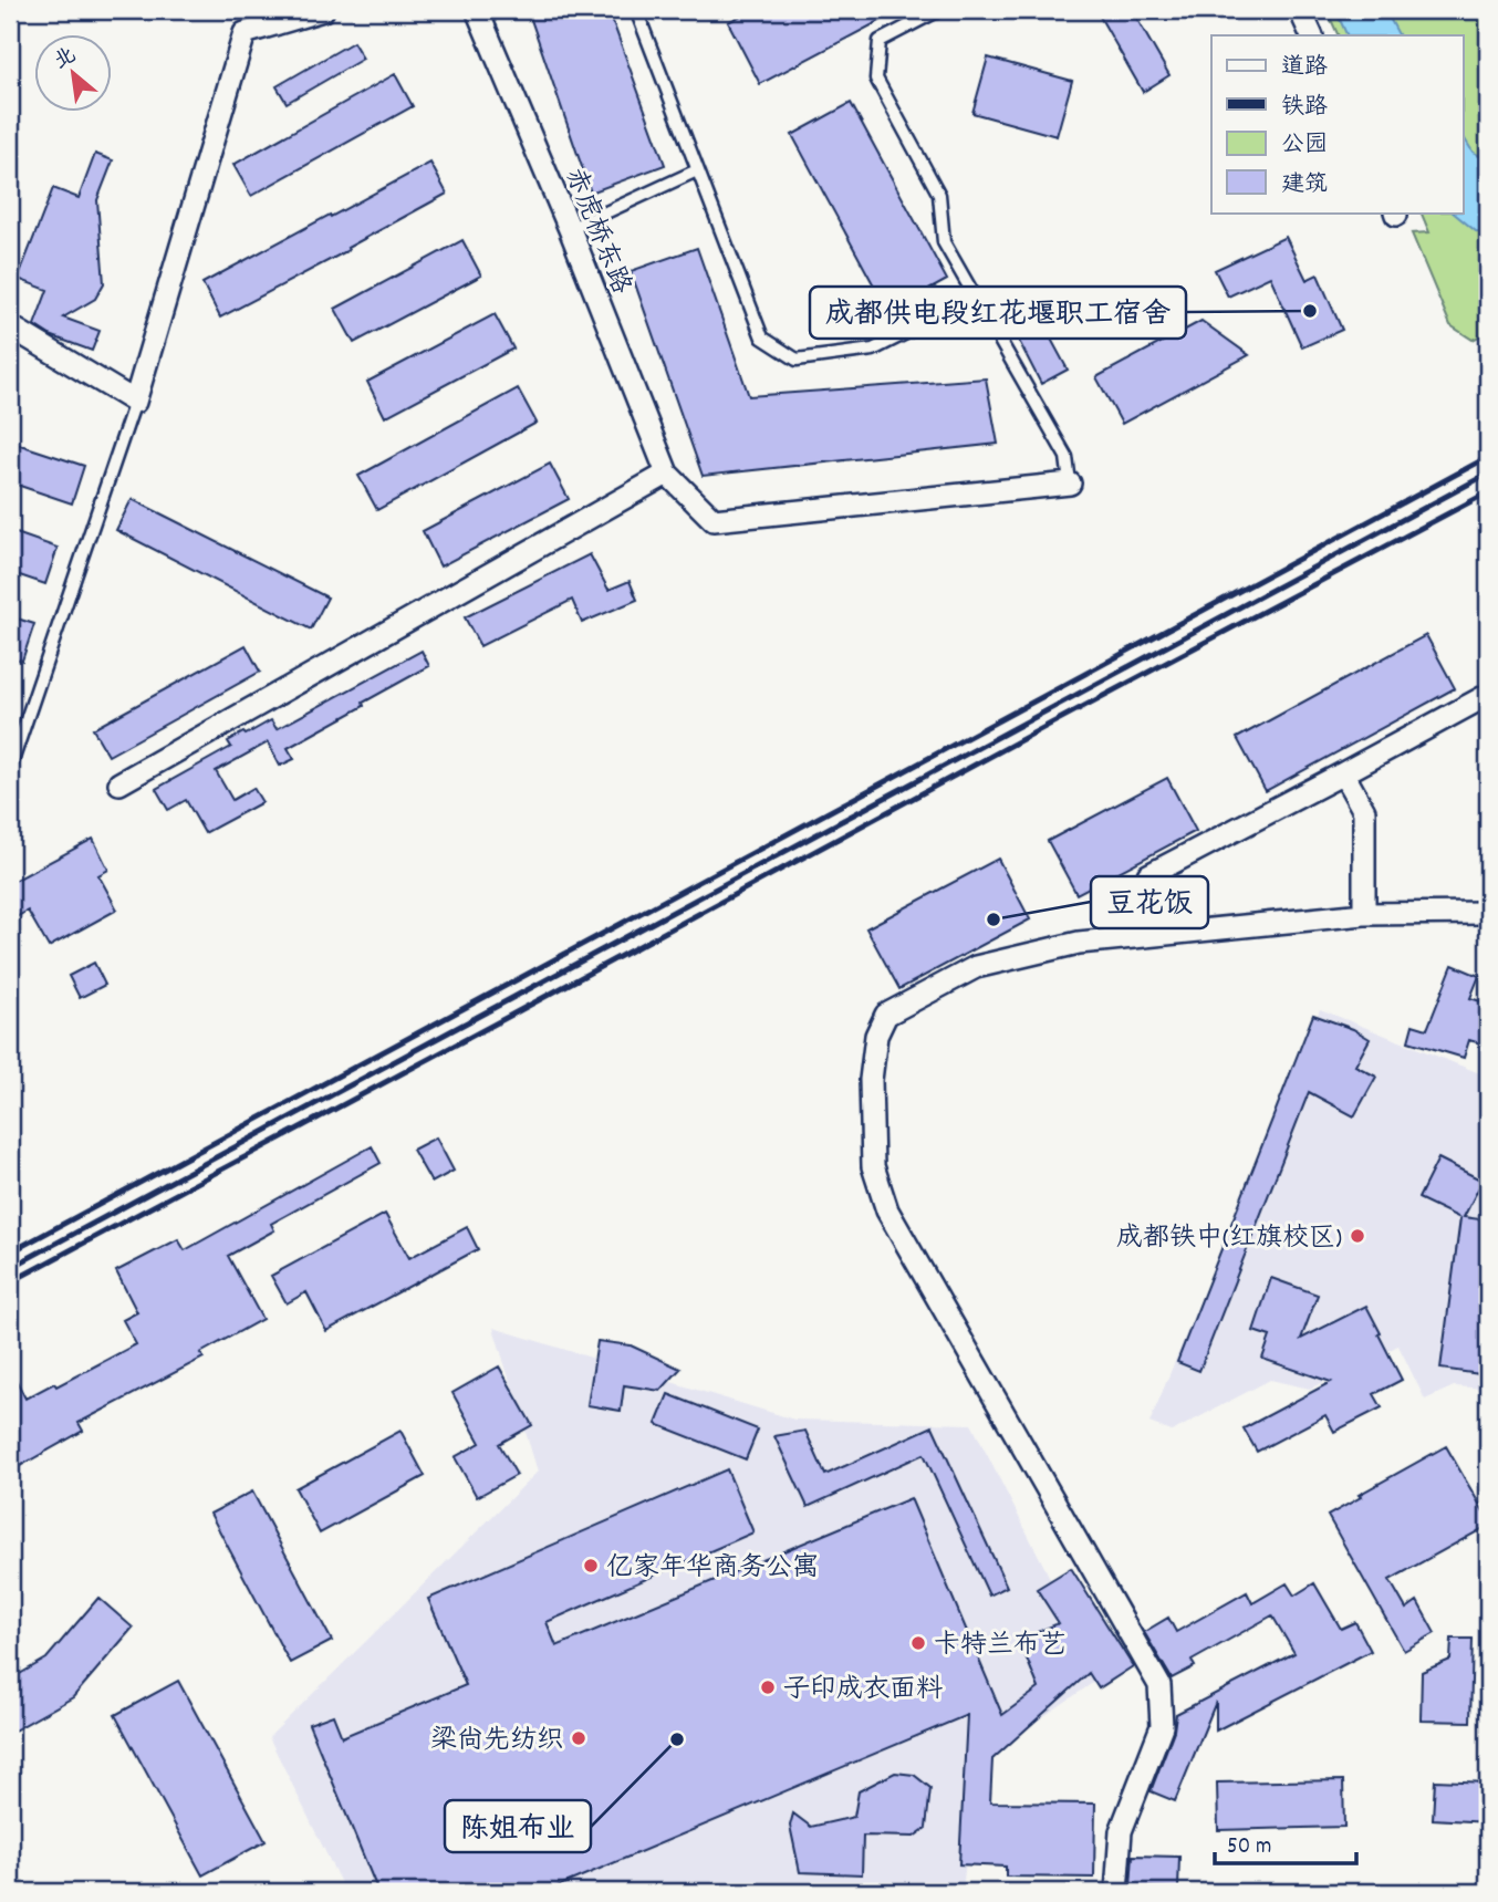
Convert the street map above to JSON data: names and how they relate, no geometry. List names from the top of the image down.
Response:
{
  "streets": {
    "street": ["赤虎桥东路"]
  },
  "places": [
    "成都供电段红花堰职工宿舍",
    "豆花饭",
    "成都铁中(红旗校区)",
    "亿家年华商务公寓",
    "卡特兰布艺",
    "子印成衣面料",
    "梁尚先纺织",
    "陈姐布业"
  ],
  "legend": [
    "道路",
    "铁路",
    "公园",
    "建筑"
  ],
  "scale_bar": "50 m",
  "north": "top left"
}
